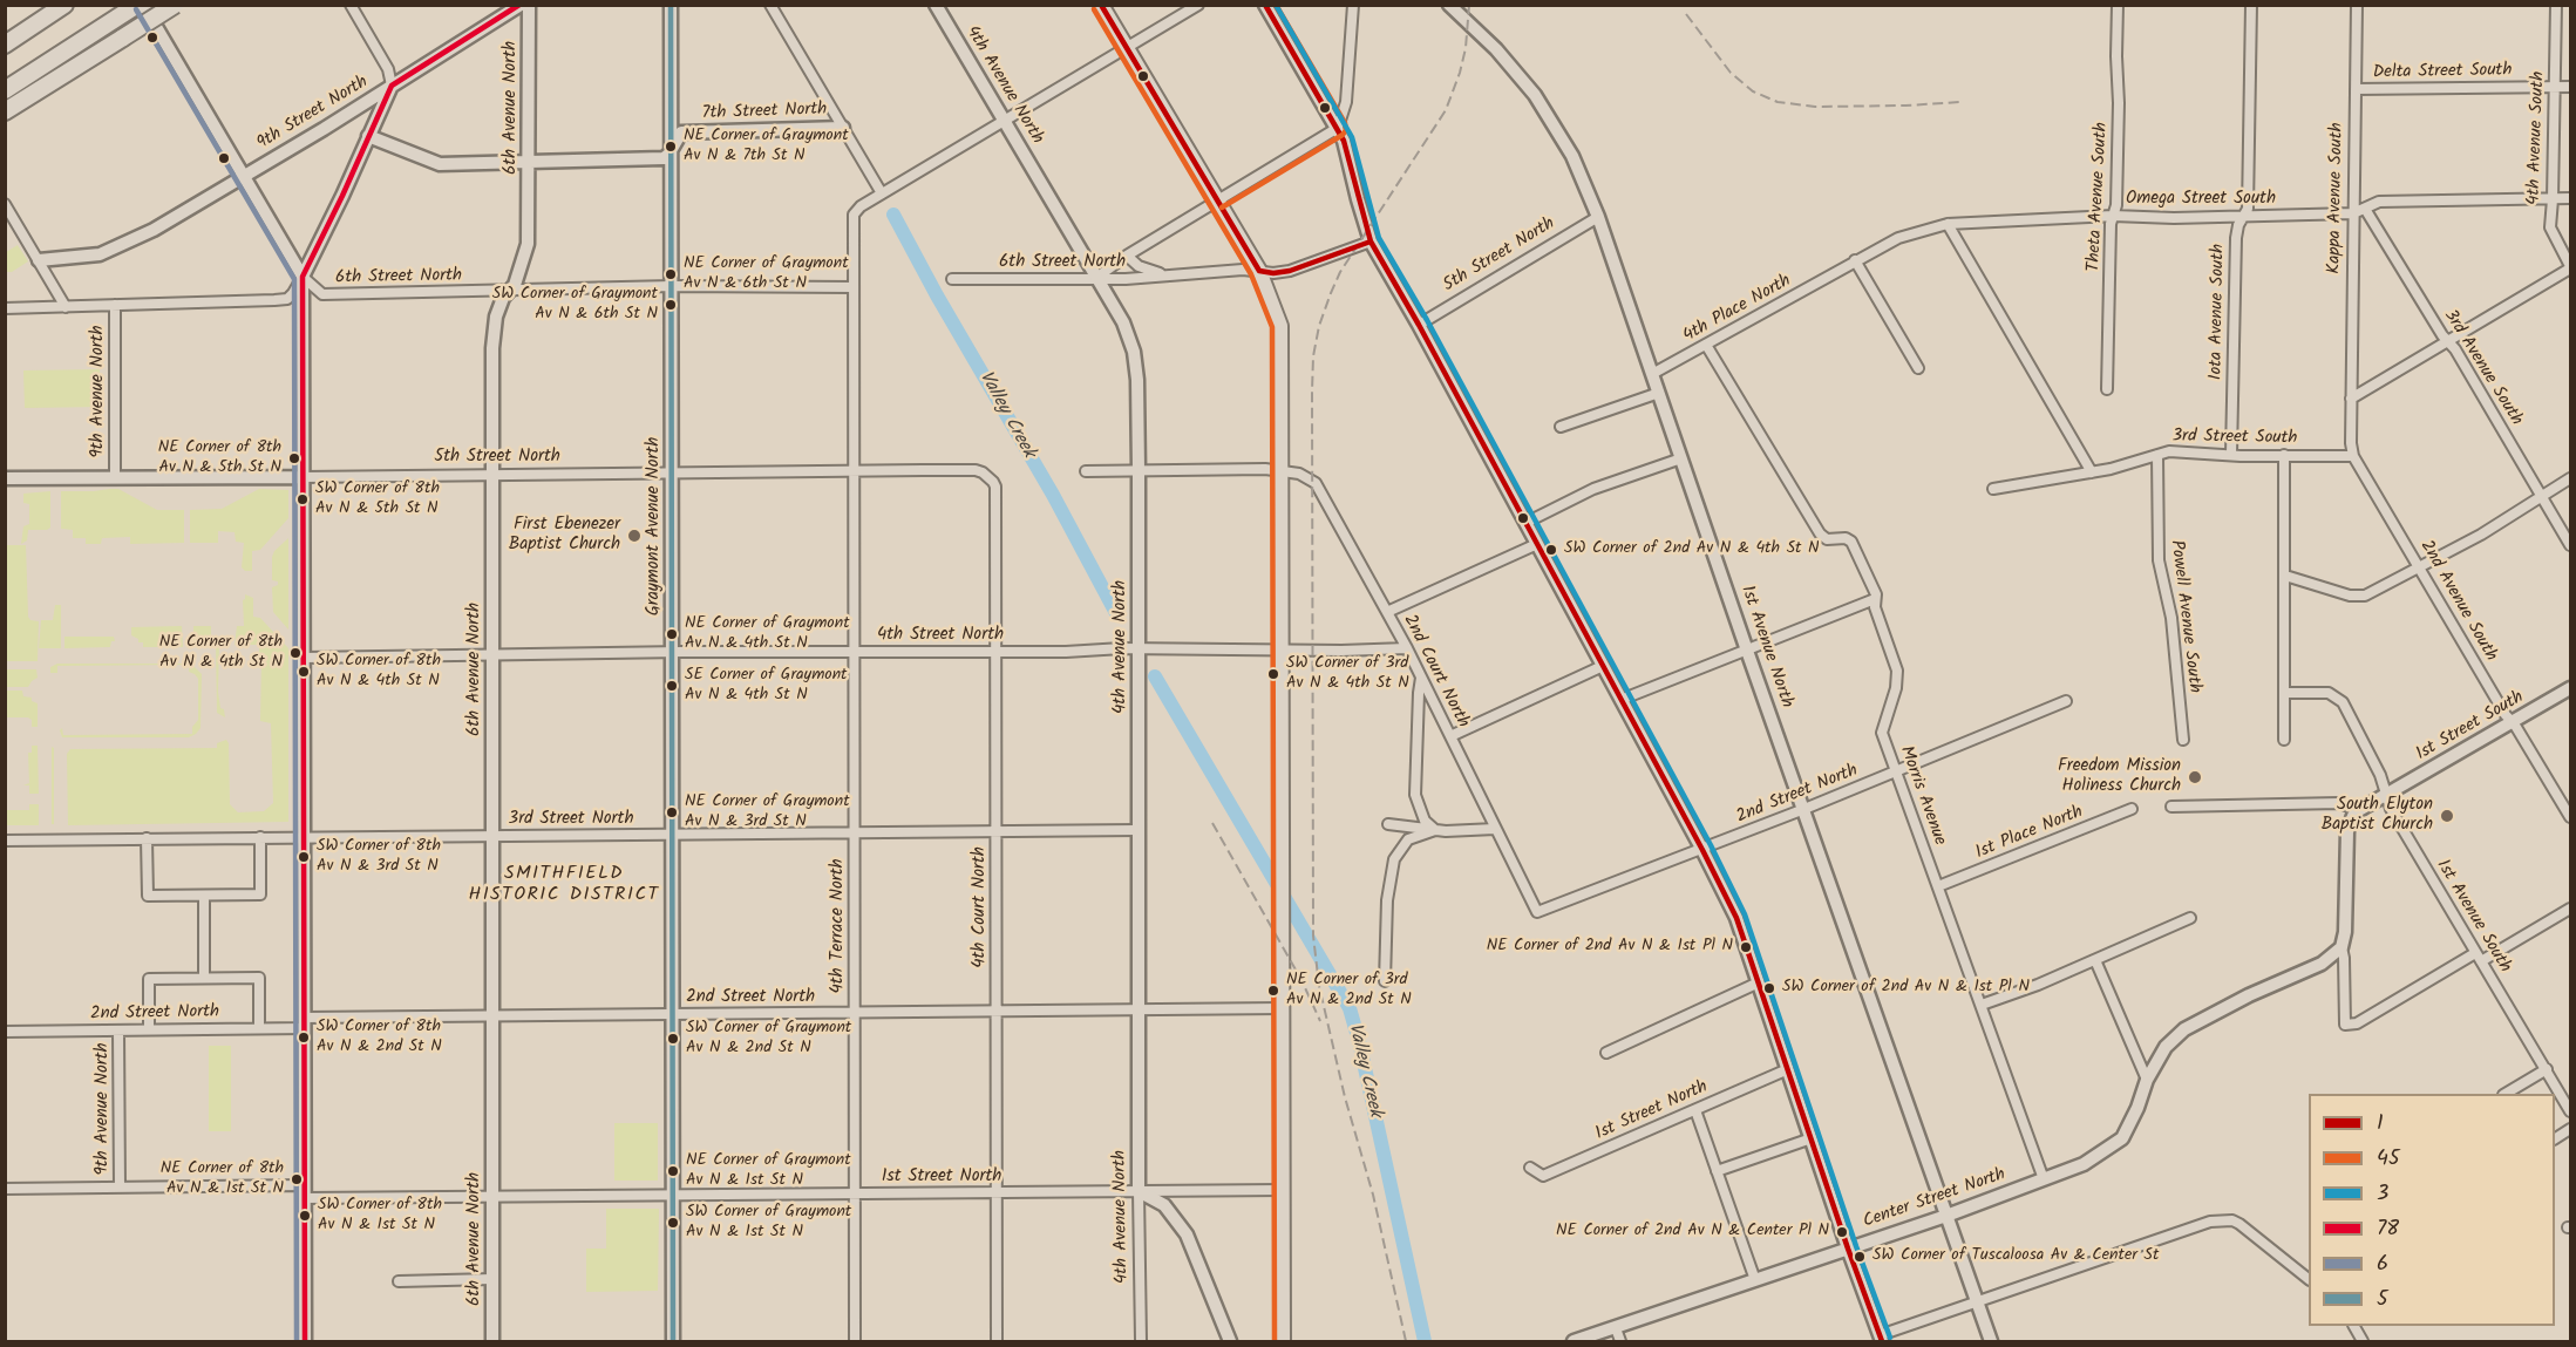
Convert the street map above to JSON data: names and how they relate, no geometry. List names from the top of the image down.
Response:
{
  "streets": {
    "street": [
      "Delta Street South",
      "4th Avenue North",
      "6th Avenue North",
      "7th Street North",
      "9th Street North",
      "4th Avenue South",
      "Theta Avenue South",
      "Kappa Avenue South",
      "Omega Street South",
      "5th Street North",
      "6th Street North",
      "4th Place North",
      "Iota Avenue South",
      "3rd Avenue South",
      "9th Avenue North",
      "3rd Street South",
      "Graymont Avenue North",
      "2nd Avenue South",
      "Powell Avenue South",
      "4th Street North",
      "1st Avenue North",
      "2nd Court North",
      "1st Street South",
      "2nd Street North",
      "Morris Avenue",
      "3rd Street North",
      "1st Place North",
      "4th Court North",
      "1st Avenue South",
      "4th Terrace North",
      "1st Street North",
      "Center Street North"
    ]
  },
  "crossings": [
    ["Delta Street South", "4th Avenue South"],
    ["Delta Street South", "Kappa Avenue South"],
    ["4th Avenue North", "6th Street North"],
    ["4th Avenue North", "4th Street North"],
    ["4th Avenue North", "2nd Street North"],
    ["4th Avenue North", "3rd Street North"],
    ["4th Avenue North", "1st Street North"],
    ["6th Avenue North", "7th Street North"],
    ["6th Avenue North", "5th Street North"],
    ["6th Avenue North", "6th Street North"],
    ["6th Avenue North", "4th Street North"],
    ["6th Avenue North", "2nd Street North"],
    ["6th Avenue North", "3rd Street North"],
    ["6th Avenue North", "1st Street North"],
    ["7th Street North", "Graymont Avenue North"],
    ["4th Avenue South", "Omega Street South"],
    ["Theta Avenue South", "Omega Street South"],
    ["Kappa Avenue South", "Omega Street South"],
    ["Kappa Avenue South", "2nd Avenue South"],
    ["Omega Street South", "4th Place North"],
    ["Omega Street South", "Iota Avenue South"],
    ["Omega Street South", "3rd Avenue South"],
    ["5th Street North", "9th Avenue North"],
    ["5th Street North", "Graymont Avenue North"],
    ["5th Street North", "1st Avenue North"],
    ["5th Street North", "4th Court North"],
    ["5th Street North", "4th Terrace North"],
    ["6th Street North", "Graymont Avenue North"],
    ["6th Street North", "4th Terrace North"],
    ["4th Place North", "1st Avenue North"],
    ["4th Place North", "Morris Avenue"],
    ["Iota Avenue South", "3rd Street South"],
    ["9th Avenue North", "2nd Street North"],
    ["9th Avenue North", "1st Street North"],
    ["3rd Street South", "2nd Avenue South"],
    ["3rd Street South", "Powell Avenue South"],
    ["Graymont Avenue North", "4th Street North"],
    ["Graymont Avenue North", "2nd Street North"],
    ["Graymont Avenue North", "3rd Street North"],
    ["Graymont Avenue North", "1st Street North"],
    ["2nd Avenue South", "1st Street South"],
    ["4th Street North", "2nd Court North"],
    ["4th Street North", "4th Court North"],
    ["4th Street North", "4th Terrace North"],
    ["1st Avenue North", "2nd Street North"],
    ["1st Avenue North", "Center Street North"],
    ["2nd Court North", "2nd Street North"],
    ["1st Street South", "1st Avenue South"],
    ["2nd Street North", "Morris Avenue"],
    ["2nd Street North", "4th Court North"],
    ["2nd Street North", "4th Terrace North"],
    ["Morris Avenue", "1st Place North"],
    ["Morris Avenue", "Center Street North"],
    ["3rd Street North", "4th Court North"],
    ["3rd Street North", "4th Terrace North"],
    ["4th Court North", "1st Street North"],
    ["4th Terrace North", "1st Street North"]
  ],
  "districts": ["SMITHFIELD HISTORIC DISTRICT"],
  "water": ["Valley Creek"],
  "places": [
    "NE Corner of Graymont Av N & 7th St N",
    "NE Corner of Graymont Av N & 6th St N",
    "SW Corner of Graymont Av N & 6th St N",
    "NE Corner of 8th Av N & 5th St N",
    "SW Corner of 8th Av N & 5th St N",
    "First Ebenezer Baptist Church",
    "SW Corner of 2nd Av N & 4th St N",
    "NE Corner of Graymont Av N & 4th St N",
    "NE Corner of 8th Av N & 4th St N",
    "SW Corner of 8th Av N & 4th St N",
    "SW Corner of 3rd Av N & 4th St N",
    "SE Corner of Graymont Av N & 4th St N",
    "Freedom Mission Holiness Church",
    "NE Corner of Graymont Av N & 3rd St N",
    "South Elyton Baptist Church",
    "SW Corner of 8th Av N & 3rd St N",
    "NE Corner of 2nd Av N & 1st Pl N",
    "SW Corner of 2nd Av N & 1st Pl N",
    "NE Corner of 3rd Av N & 2nd St N",
    "SW Corner of 8th Av N & 2nd St N",
    "SW Corner of Graymont Av N & 2nd St N",
    "NE Corner of Graymont Av N & 1st St N",
    "NE Corner of 8th Av N & 1st St N",
    "SW Corner of 8th Av N & 1st St N",
    "SW Corner of Graymont Av N & 1st St N",
    "NE Corner of 2nd Av N & Center Pl N",
    "SW Corner of Tuscaloosa Av & Center St"
  ],
  "lines": [
    "transit line 1",
    "transit line 45",
    "transit line 3",
    "transit line 78",
    "transit line 5",
    "transit line 6"
  ],
  "legend": [
    "1",
    "45",
    "3",
    "78",
    "6",
    "5"
  ]
}
